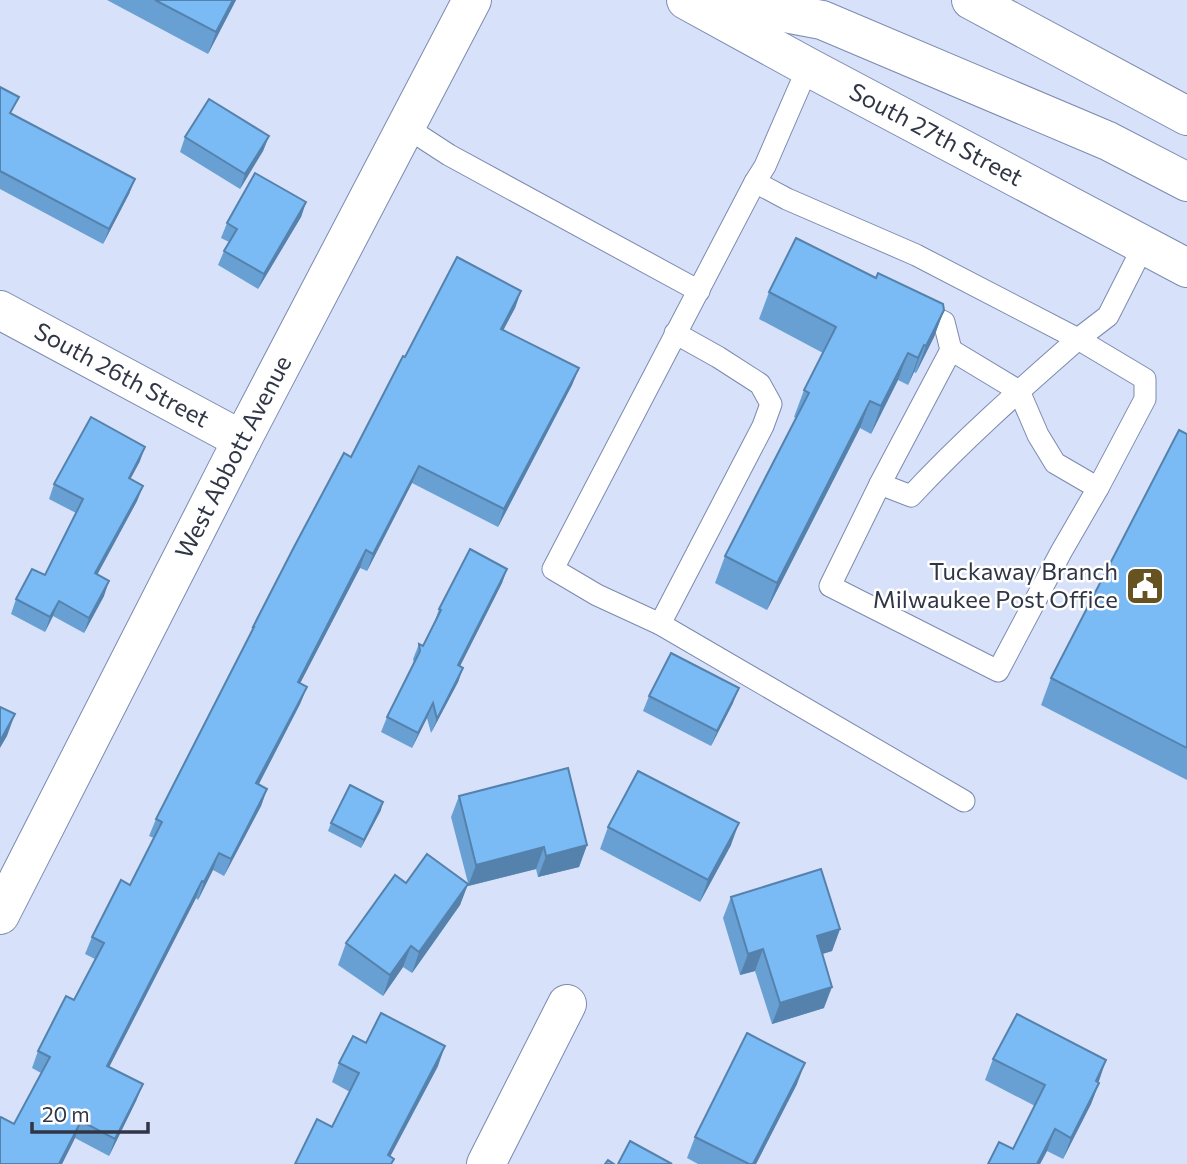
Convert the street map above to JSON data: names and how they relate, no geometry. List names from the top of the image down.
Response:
{
  "streets": {
    "street": ["South 27th Street", "South 26th Street", "West Abbott Avenue"]
  },
  "crossings": [
    ["South 26th Street", "West Abbott Avenue"]
  ],
  "places": {
    "public building": ["Tuckaway Branch Milwaukee Post Office"]
  },
  "scale_bar": "20 m"
}
